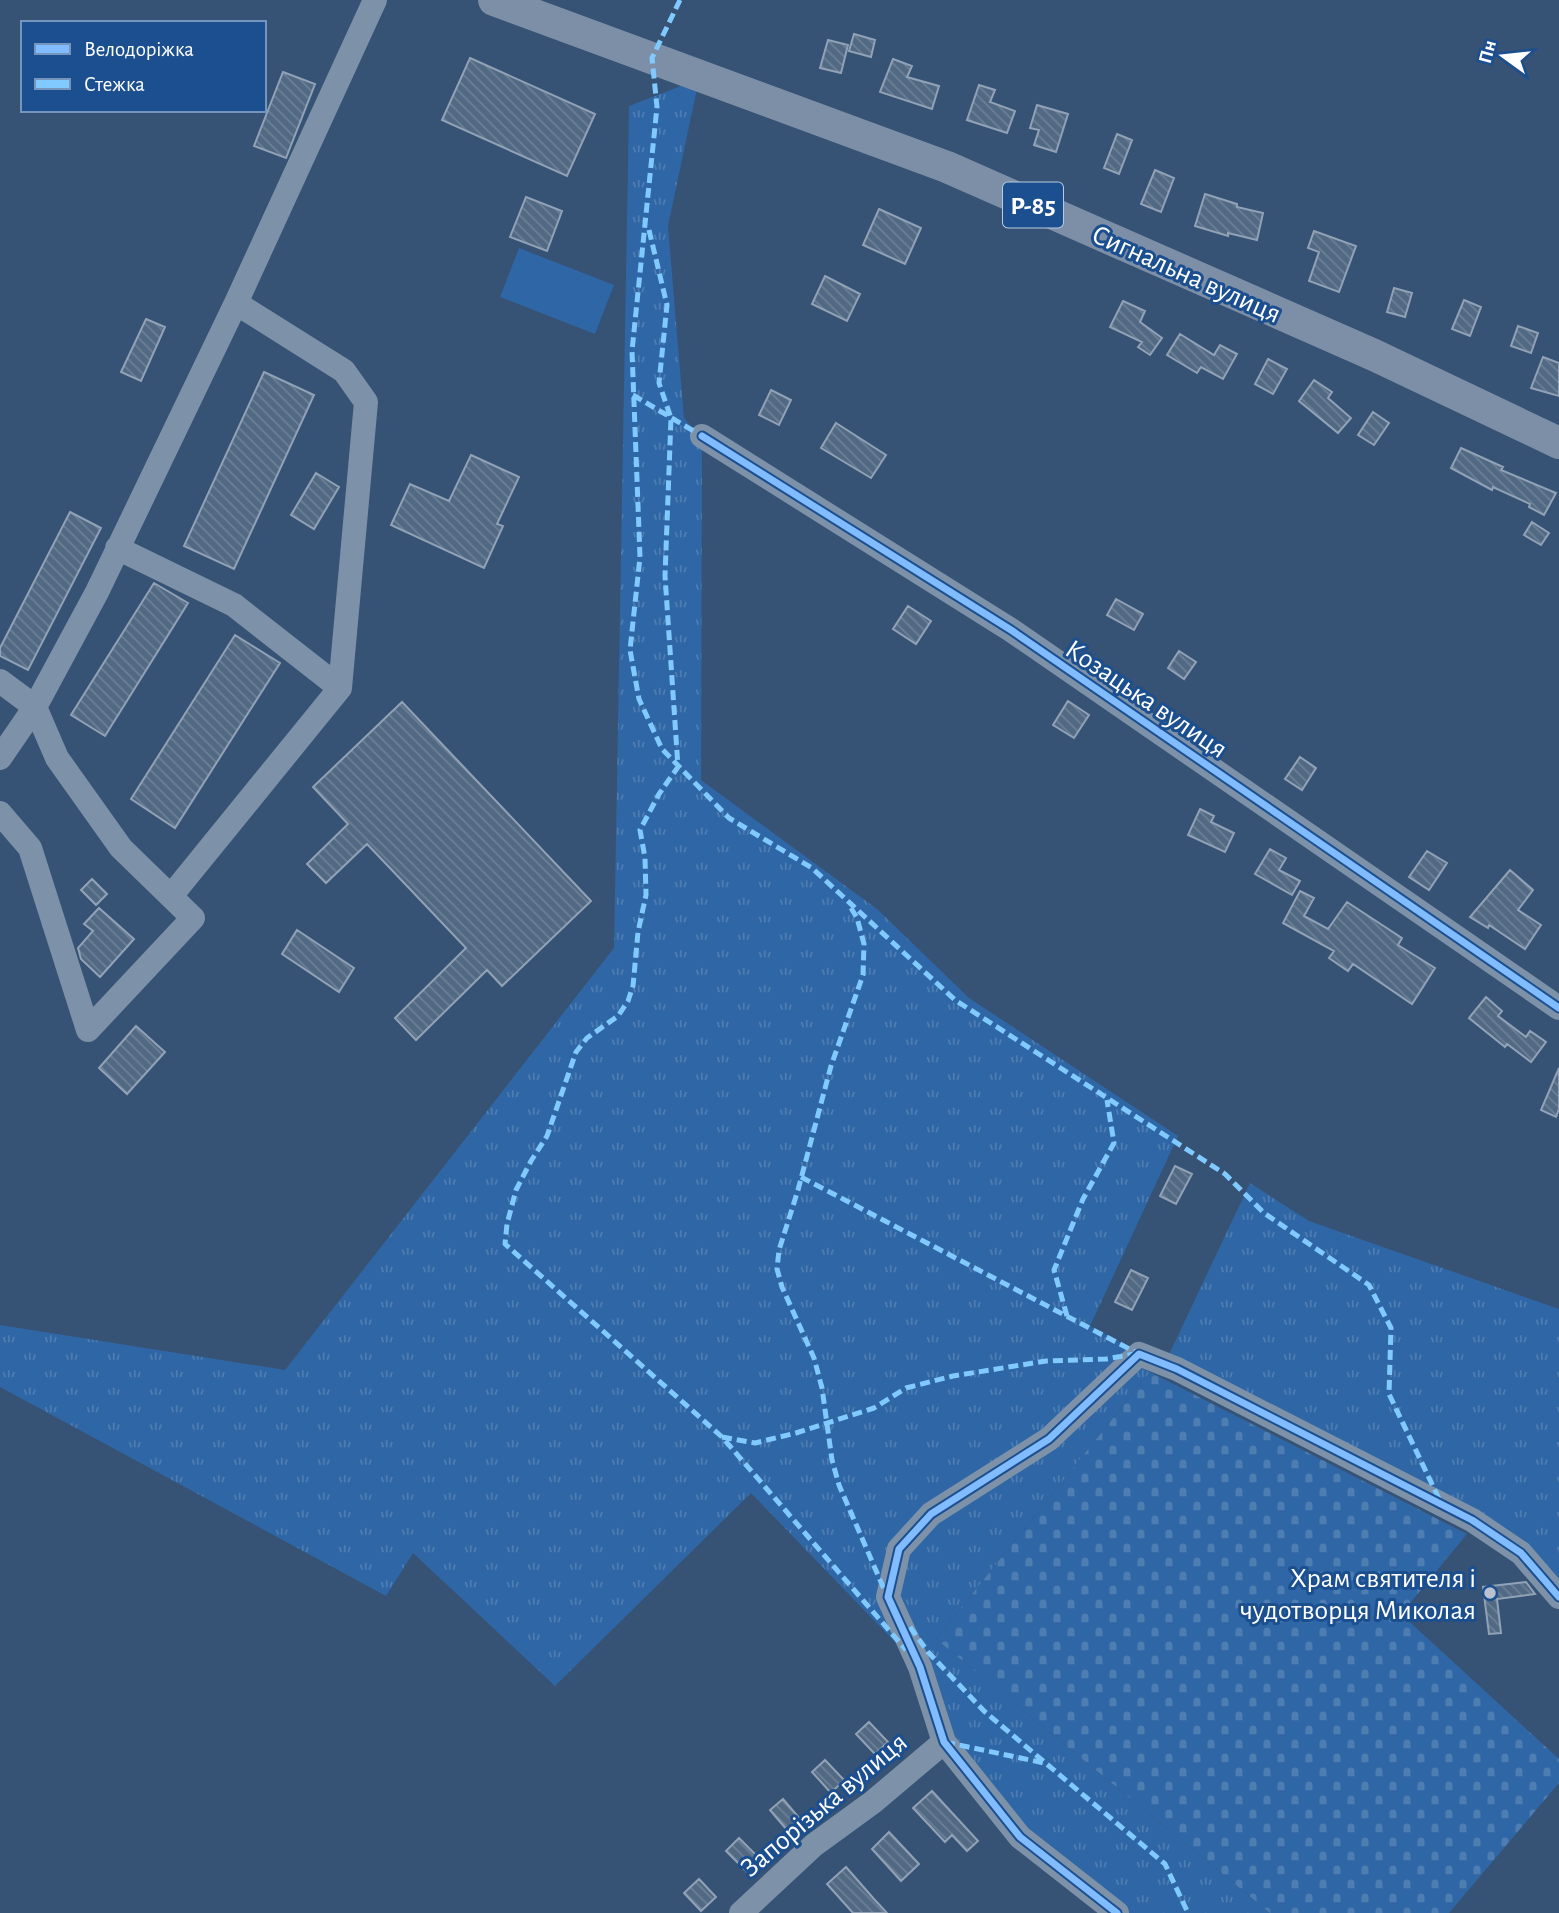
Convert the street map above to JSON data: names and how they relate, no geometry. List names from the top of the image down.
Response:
{
  "streets": {
    "main road": ["Р-85", "Сигнальна вулиця"],
    "street": ["Козацька вулиця", "Запорізька вулиця"]
  },
  "places": ["Храм святителя і чудотворця Миколая"],
  "legend": ["Велодоріжка", "Стежка"],
  "north": "left"
}
